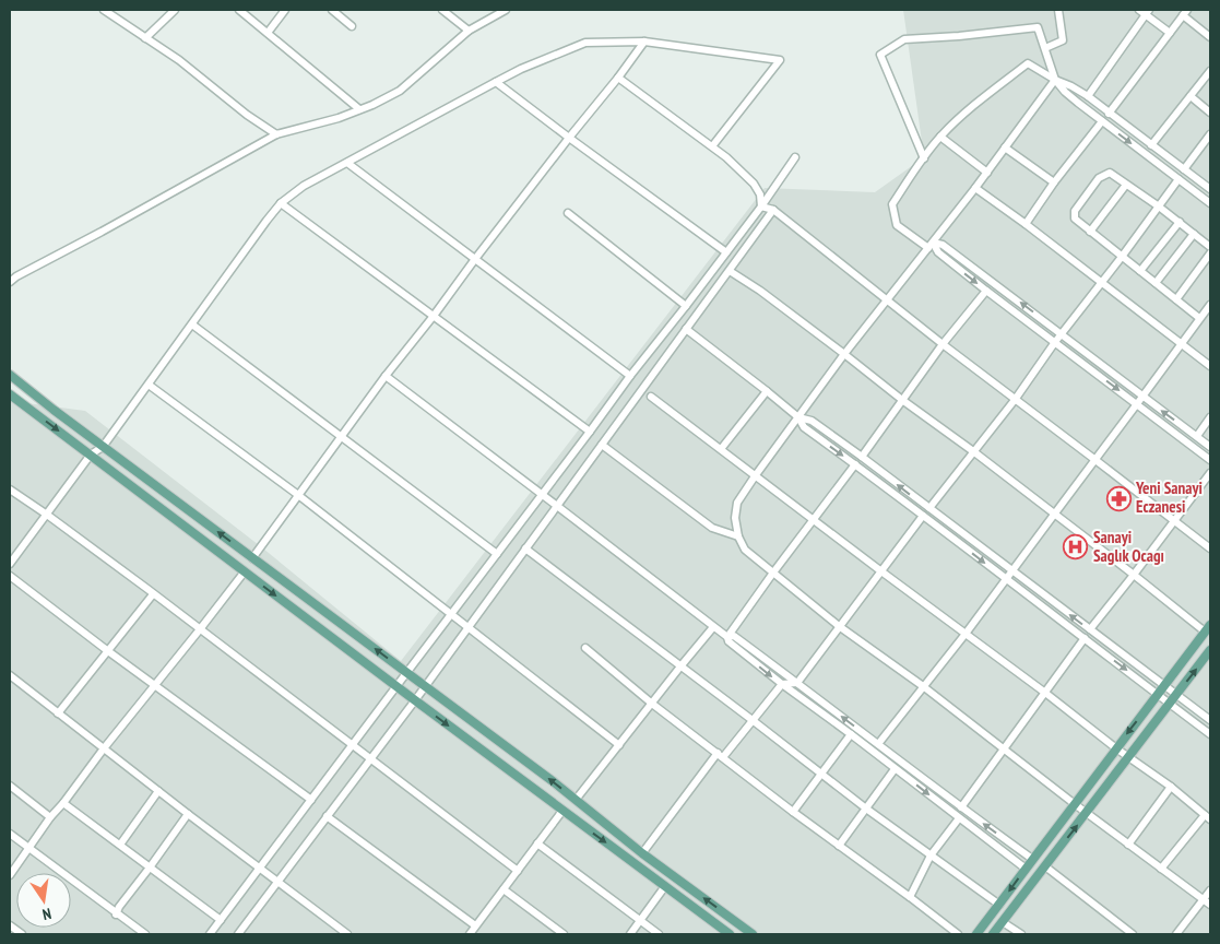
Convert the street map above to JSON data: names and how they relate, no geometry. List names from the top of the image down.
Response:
{
  "places": {
    "pharmacy": ["Yeni Sanayi Eczanesi"],
    "hospital": ["Sanayi Saglık Ocagı"]
  },
  "north": "bottom"
}
